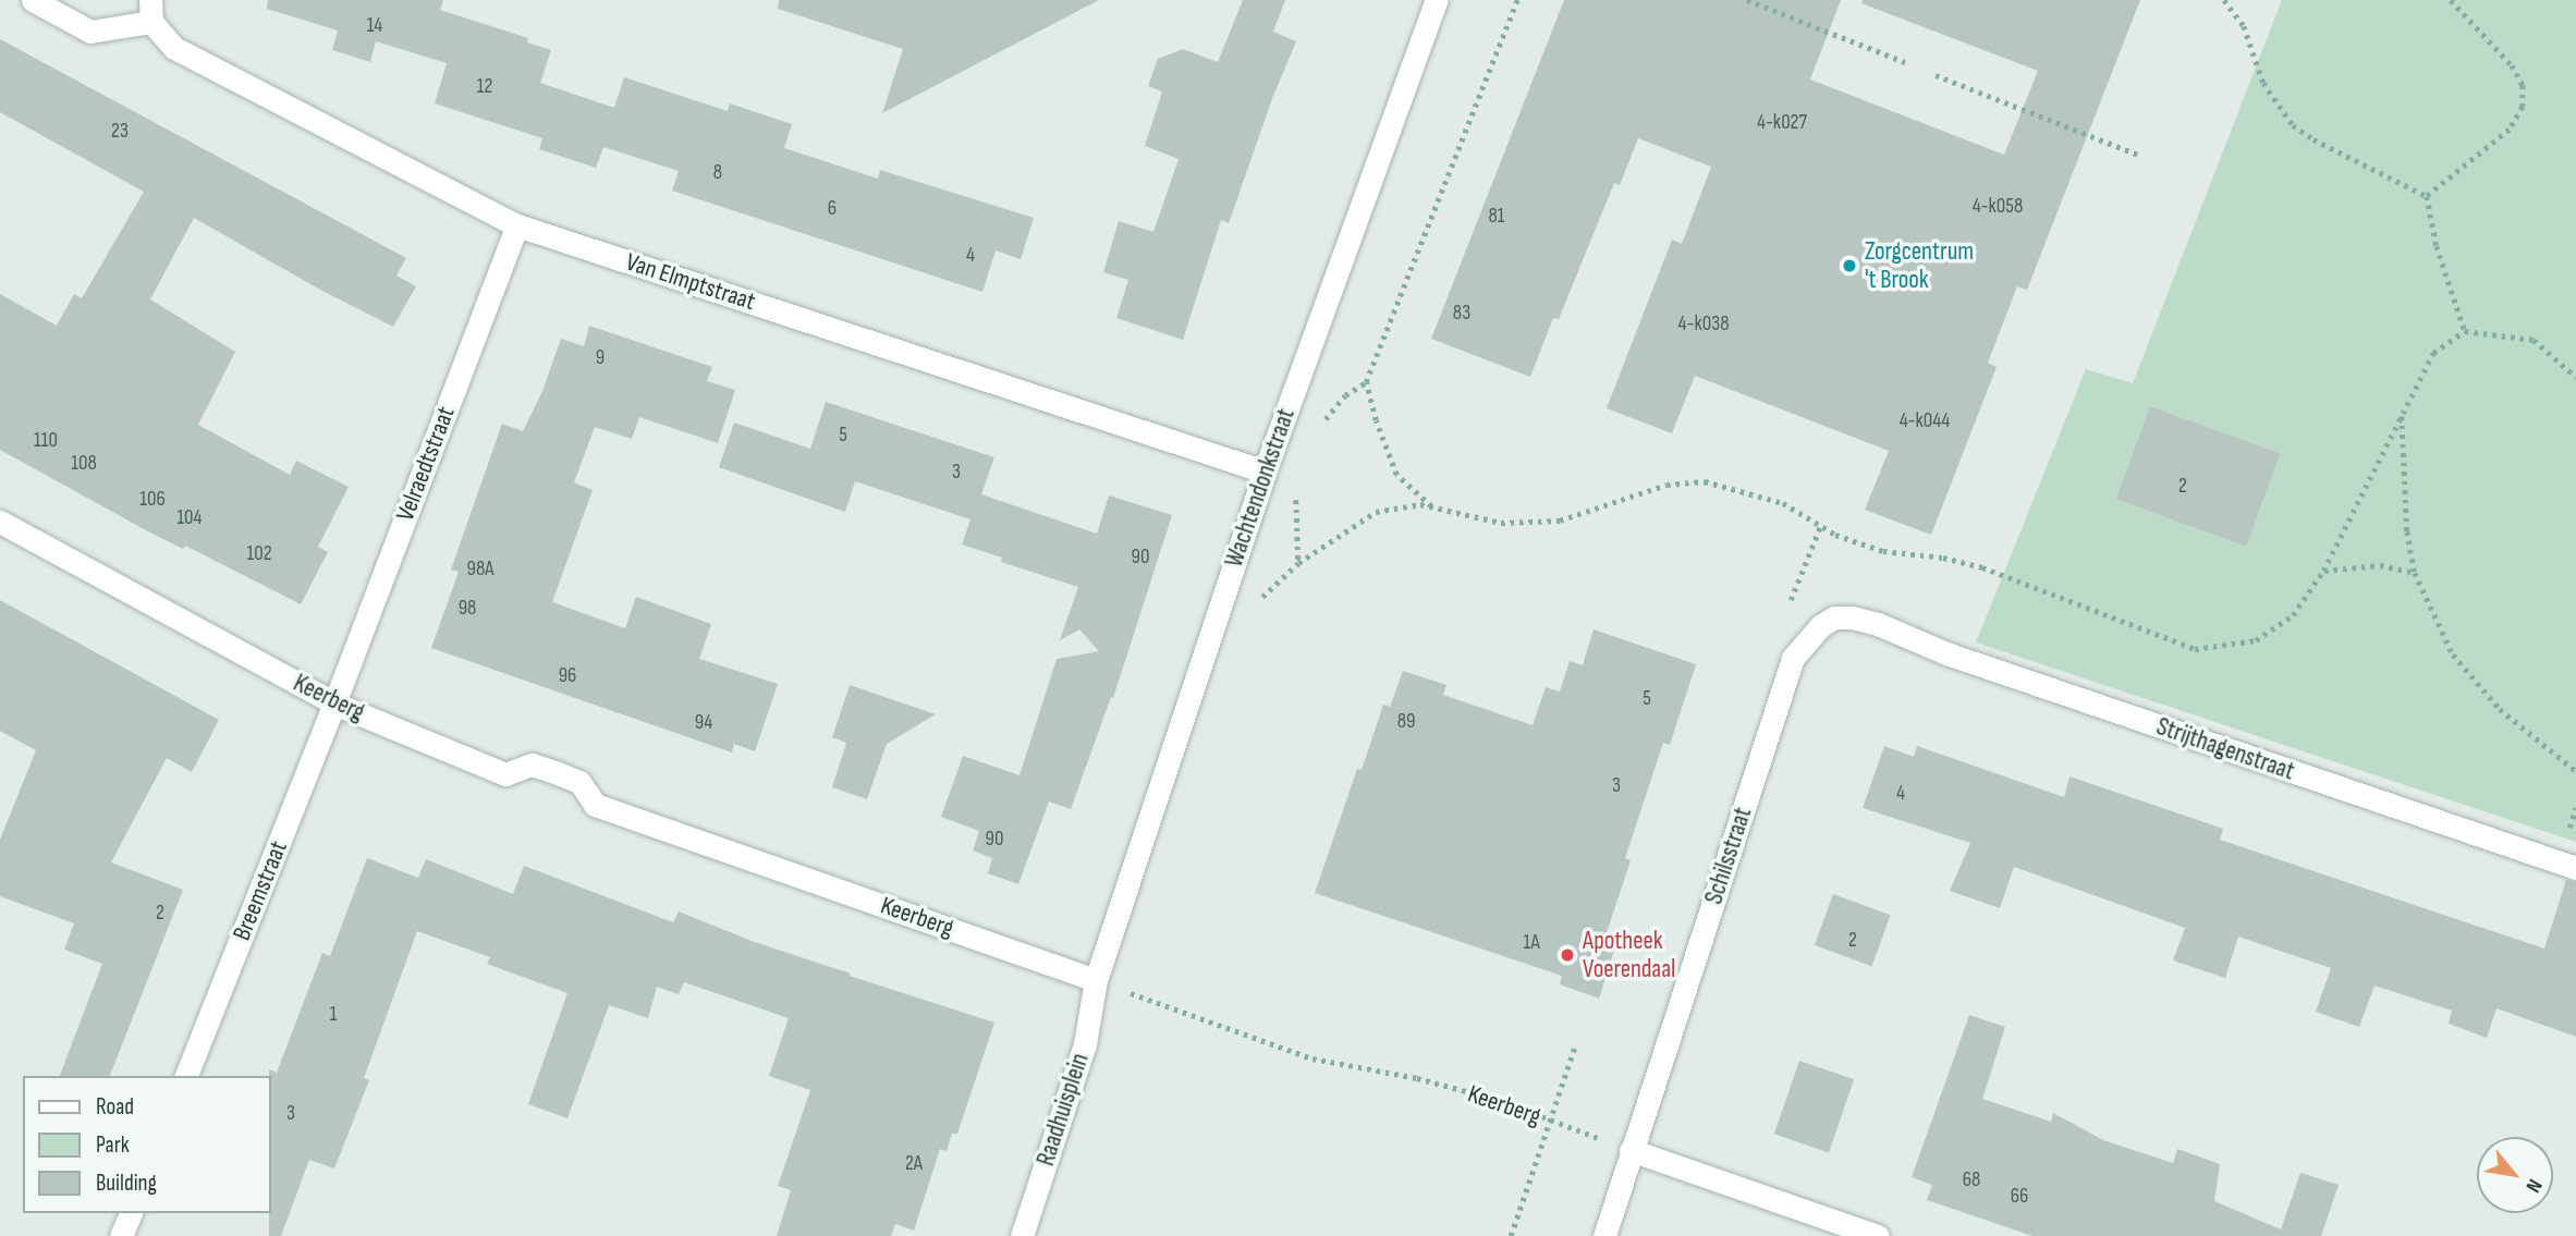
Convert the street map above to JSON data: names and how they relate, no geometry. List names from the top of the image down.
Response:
{
  "streets": {
    "street": [
      "Van Elmptstraat",
      "Velraedtstraat",
      "Wachtendonkstraat",
      "Keerberg",
      "Strijthagenstraat",
      "Schilsstraat",
      "Breemstraat",
      "Raadhuisplein"
    ]
  },
  "crossings": [
    ["Van Elmptstraat", "Velraedtstraat"],
    ["Van Elmptstraat", "Wachtendonkstraat"],
    ["Velraedtstraat", "Keerberg"],
    ["Velraedtstraat", "Breemstraat"],
    ["Wachtendonkstraat", "Keerberg"],
    ["Wachtendonkstraat", "Raadhuisplein"],
    ["Keerberg", "Schilsstraat"],
    ["Keerberg", "Breemstraat"],
    ["Keerberg", "Raadhuisplein"],
    ["Strijthagenstraat", "Schilsstraat"]
  ],
  "places": ["Zorgcentrum 't Brook", "Apotheek Voerendaal"],
  "house_numbers": [
    "14",
    "12",
    "4-k027",
    "23",
    "8",
    "4-k058",
    "6",
    "81",
    "4",
    "83",
    "4-k038",
    "9",
    "4-k044",
    "5",
    "110",
    "108",
    "3",
    "2",
    "106",
    "104",
    "102",
    "90",
    "98A",
    "98",
    "96",
    "5",
    "89",
    "94",
    "3",
    "4",
    "90",
    "2",
    "2",
    "1A",
    "1",
    "3",
    "2A",
    "68",
    "66"
  ],
  "legend": ["Road", "Park", "Building"],
  "north": "bottom right"
}
